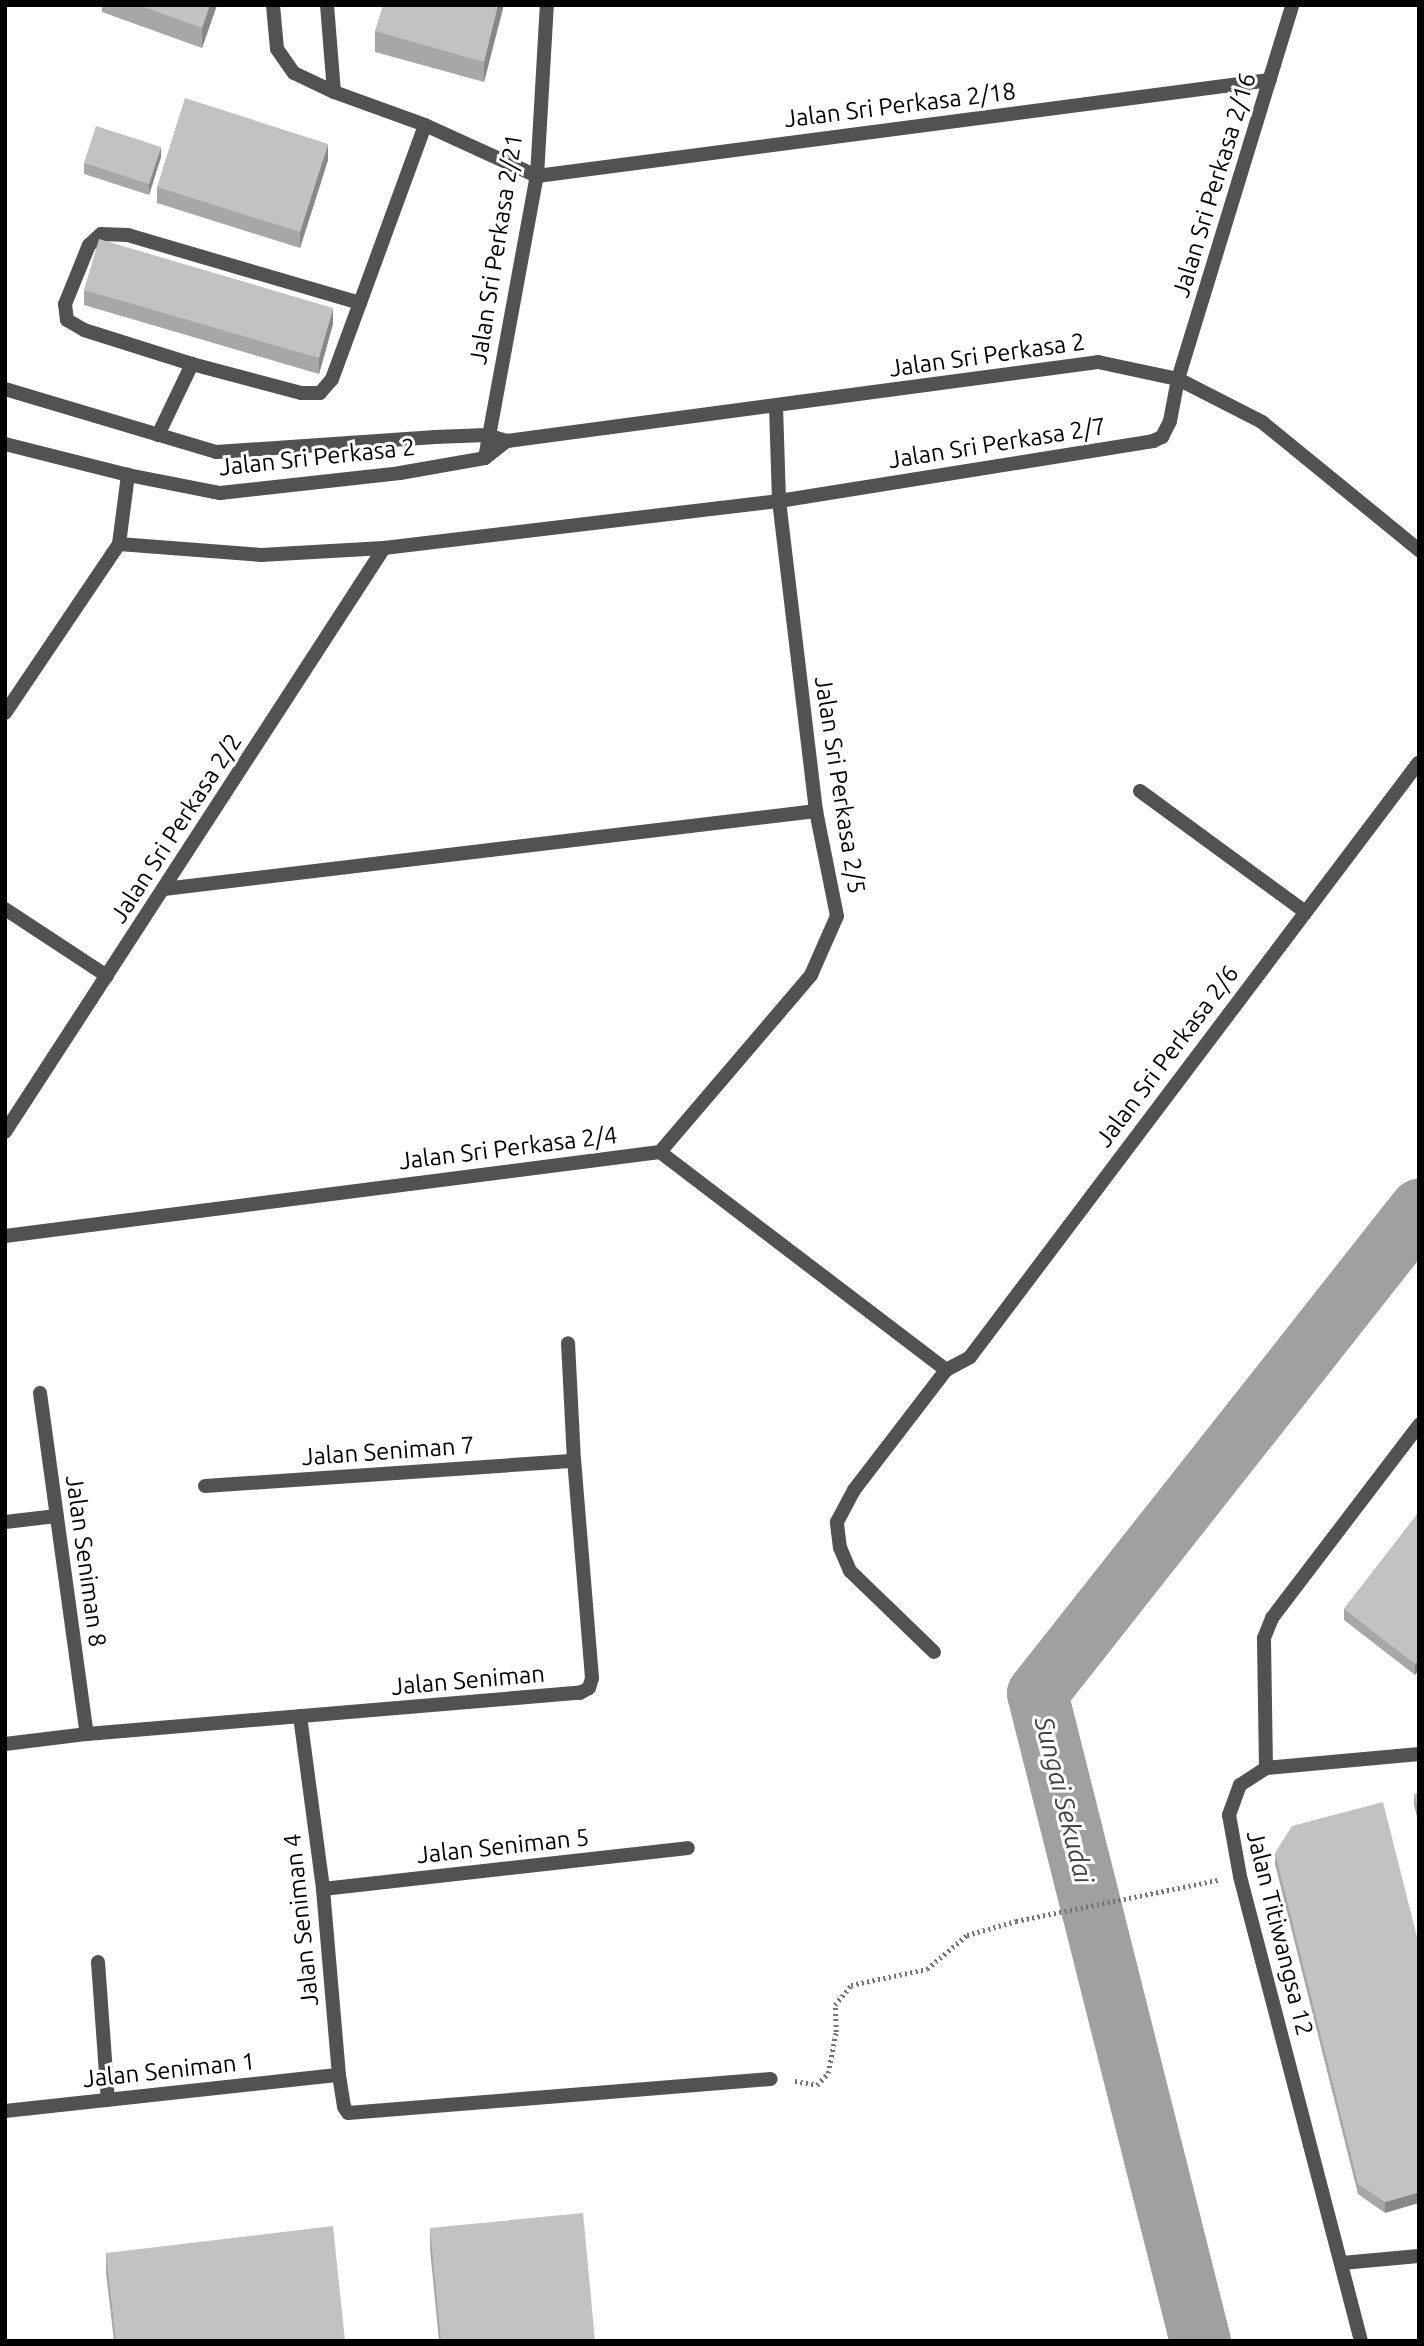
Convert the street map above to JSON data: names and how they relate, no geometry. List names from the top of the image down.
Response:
{
  "streets": {
    "street": [
      "Jalan Sri Perkasa 2/18",
      "Jalan Sri Perkasa 2/16",
      "Jalan Sri Perkasa 2/21",
      "Jalan Sri Perkasa 2",
      "Jalan Sri Perkasa 2/7",
      "Jalan Sri Perkasa 2/5",
      "Jalan Sri Perkasa 2/2",
      "Jalan Sri Perkasa 2/6",
      "Jalan Sri Perkasa 2/4",
      "Jalan Seniman 7",
      "Jalan Seniman 8",
      "Jalan Seniman",
      "Jalan Seniman 5",
      "Jalan Seniman 4",
      "Jalan Titiwangsa 12",
      "Jalan Seniman 1"
    ]
  },
  "crossings": [
    ["Jalan Sri Perkasa 2/18", "Jalan Sri Perkasa 2/16"],
    ["Jalan Sri Perkasa 2/18", "Jalan Sri Perkasa 2/21"],
    ["Jalan Sri Perkasa 2/16", "Jalan Sri Perkasa 2"],
    ["Jalan Sri Perkasa 2/16", "Jalan Sri Perkasa 2/7"],
    ["Jalan Sri Perkasa 2/21", "Jalan Sri Perkasa 2"],
    ["Jalan Sri Perkasa 2", "Jalan Sri Perkasa 2/7"],
    ["Jalan Sri Perkasa 2", "Jalan Sri Perkasa 2/5"],
    ["Jalan Sri Perkasa 2/7", "Jalan Sri Perkasa 2/5"],
    ["Jalan Sri Perkasa 2/5", "Jalan Sri Perkasa 2/4"],
    ["Jalan Seniman 7", "Jalan Seniman"],
    ["Jalan Seniman 8", "Jalan Seniman"],
    ["Jalan Seniman", "Jalan Seniman 4"],
    ["Jalan Seniman 5", "Jalan Seniman 4"],
    ["Jalan Seniman 4", "Jalan Seniman 1"]
  ],
  "water": ["Sungai Sekudai"]
}
